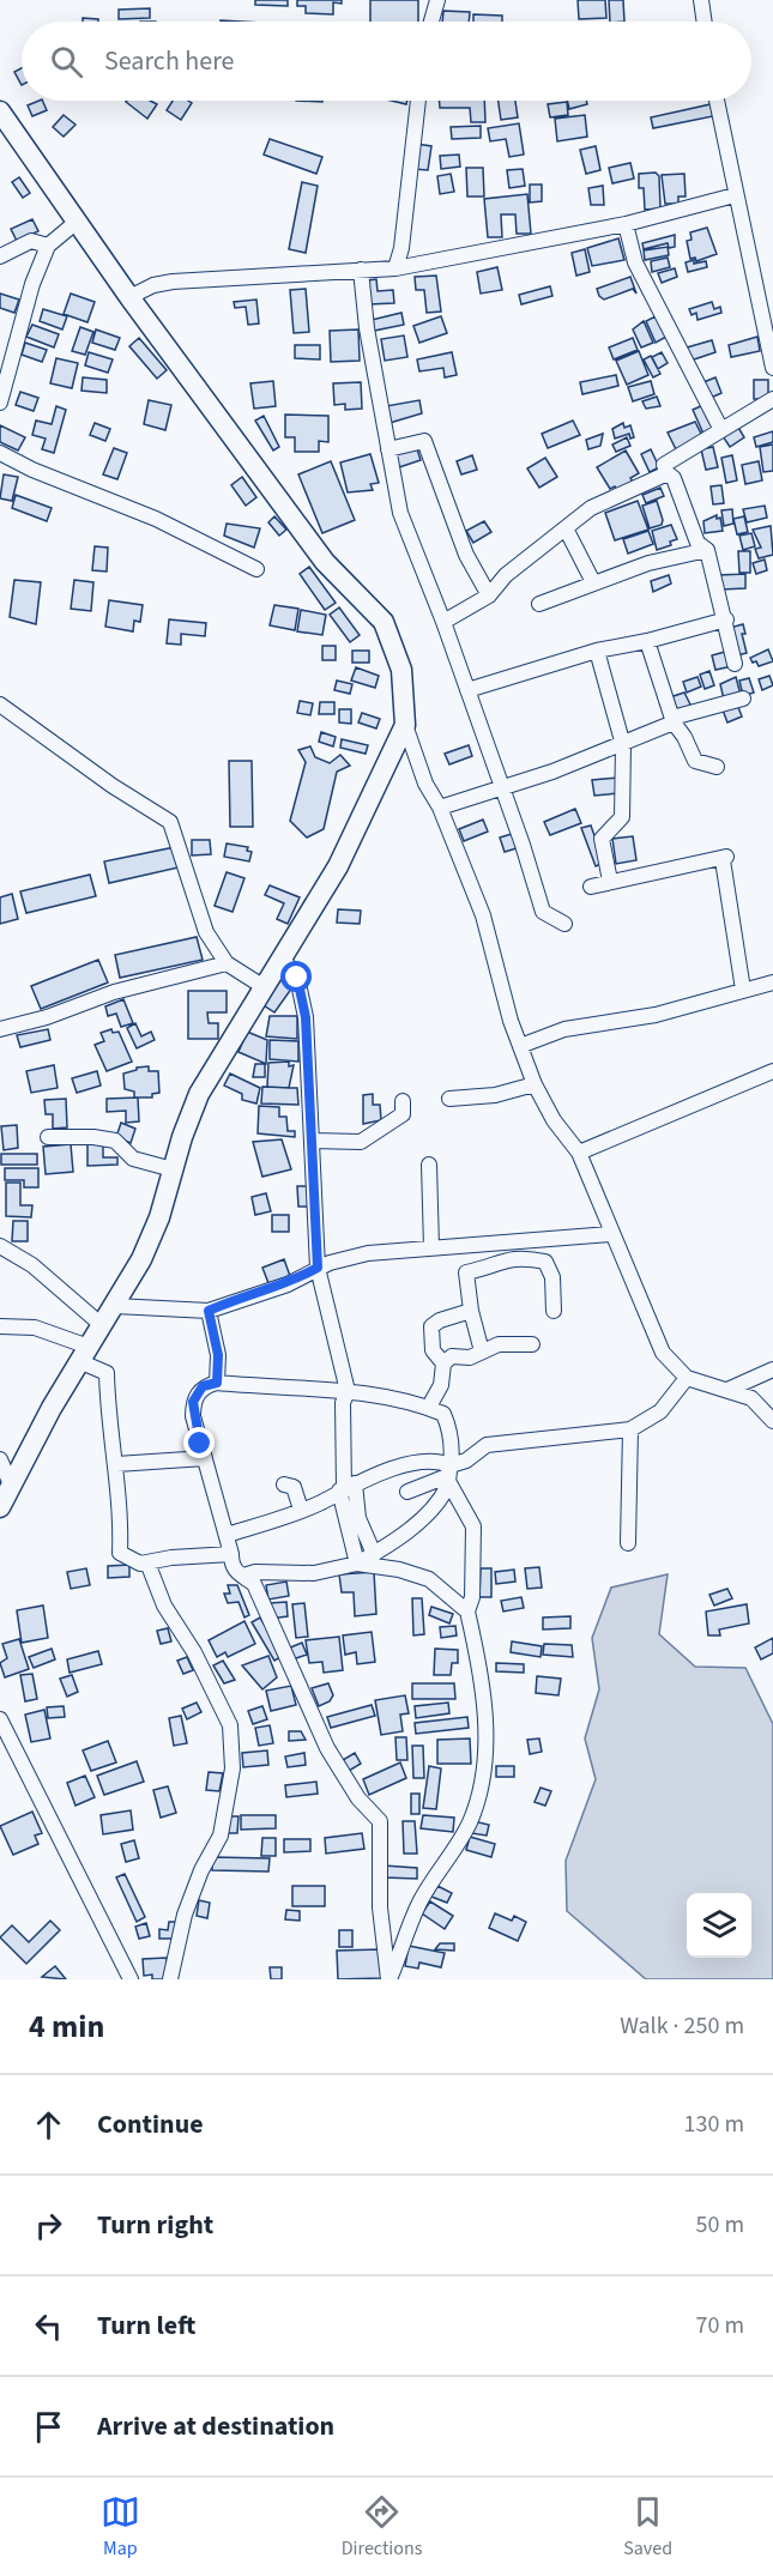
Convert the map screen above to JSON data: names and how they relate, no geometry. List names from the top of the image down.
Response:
{
  "page": {
    "search": "Search here",
    "heading": ["4 min", "Walk · 250 m"],
    "list": [
      ["Continue", "130 m"],
      ["Turn right", "50 m"],
      ["Turn left", "70 m"],
      "Arrive at destination"
    ],
    "nav": ["Map", "Directions", "Saved"]
  }
}
